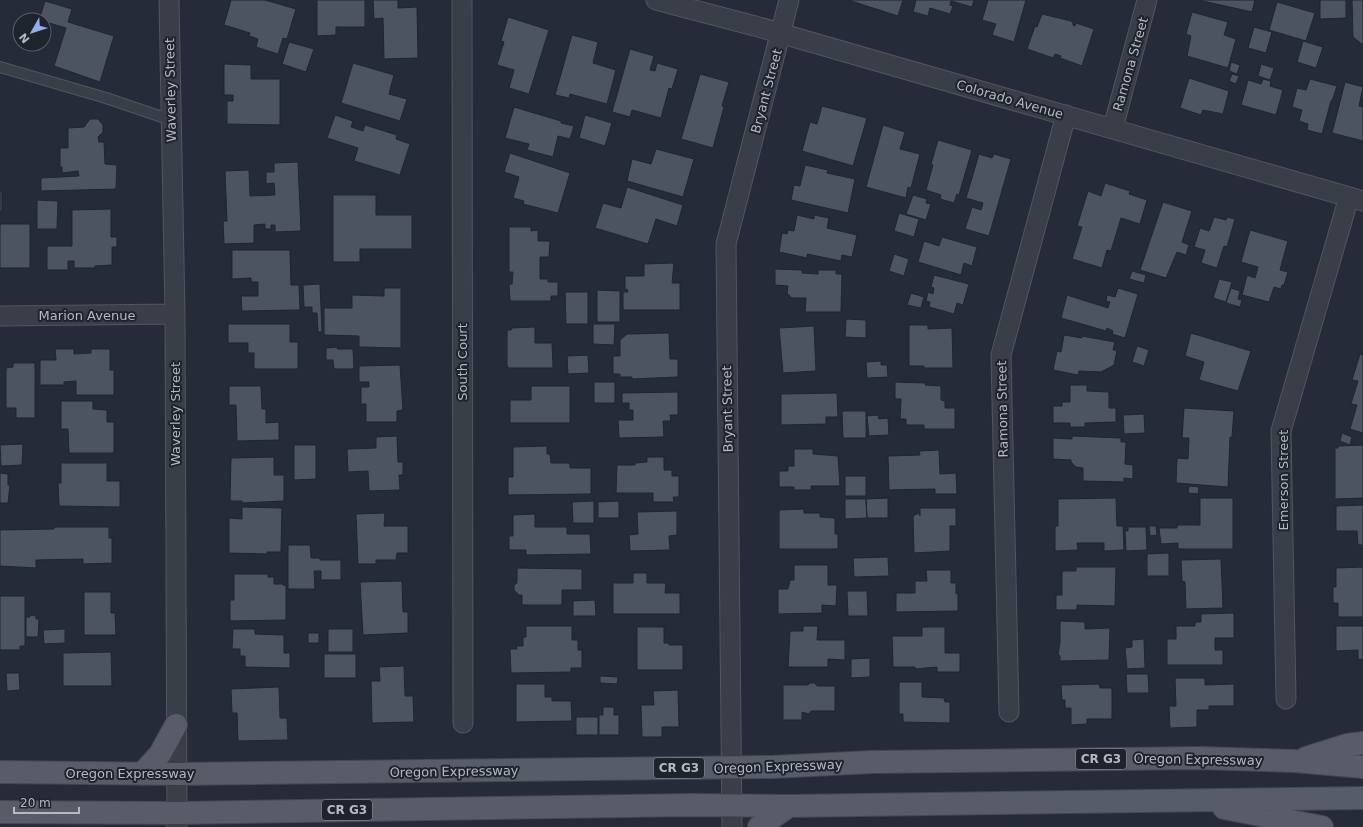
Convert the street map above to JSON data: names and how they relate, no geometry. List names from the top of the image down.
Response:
{
  "streets": {
    "main road": ["CR G3", "Oregon Expressway"],
    "street": [
      "Ramona Street",
      "Waverley Street",
      "Bryant Street",
      "Colorado Avenue",
      "Marion Avenue",
      "South Court",
      "Emerson Street"
    ]
  },
  "crossings": [
    ["Ramona Street", "Colorado Avenue"],
    ["Waverley Street", "Marion Avenue"],
    ["Waverley Street", "CR G3"],
    ["Waverley Street", "Oregon Expressway"],
    ["Bryant Street", "Colorado Avenue"],
    ["Bryant Street", "CR G3"],
    ["Bryant Street", "Oregon Expressway"],
    ["Colorado Avenue", "Emerson Street"]
  ],
  "scale_bar": "20 m",
  "north": "bottom left"
}
